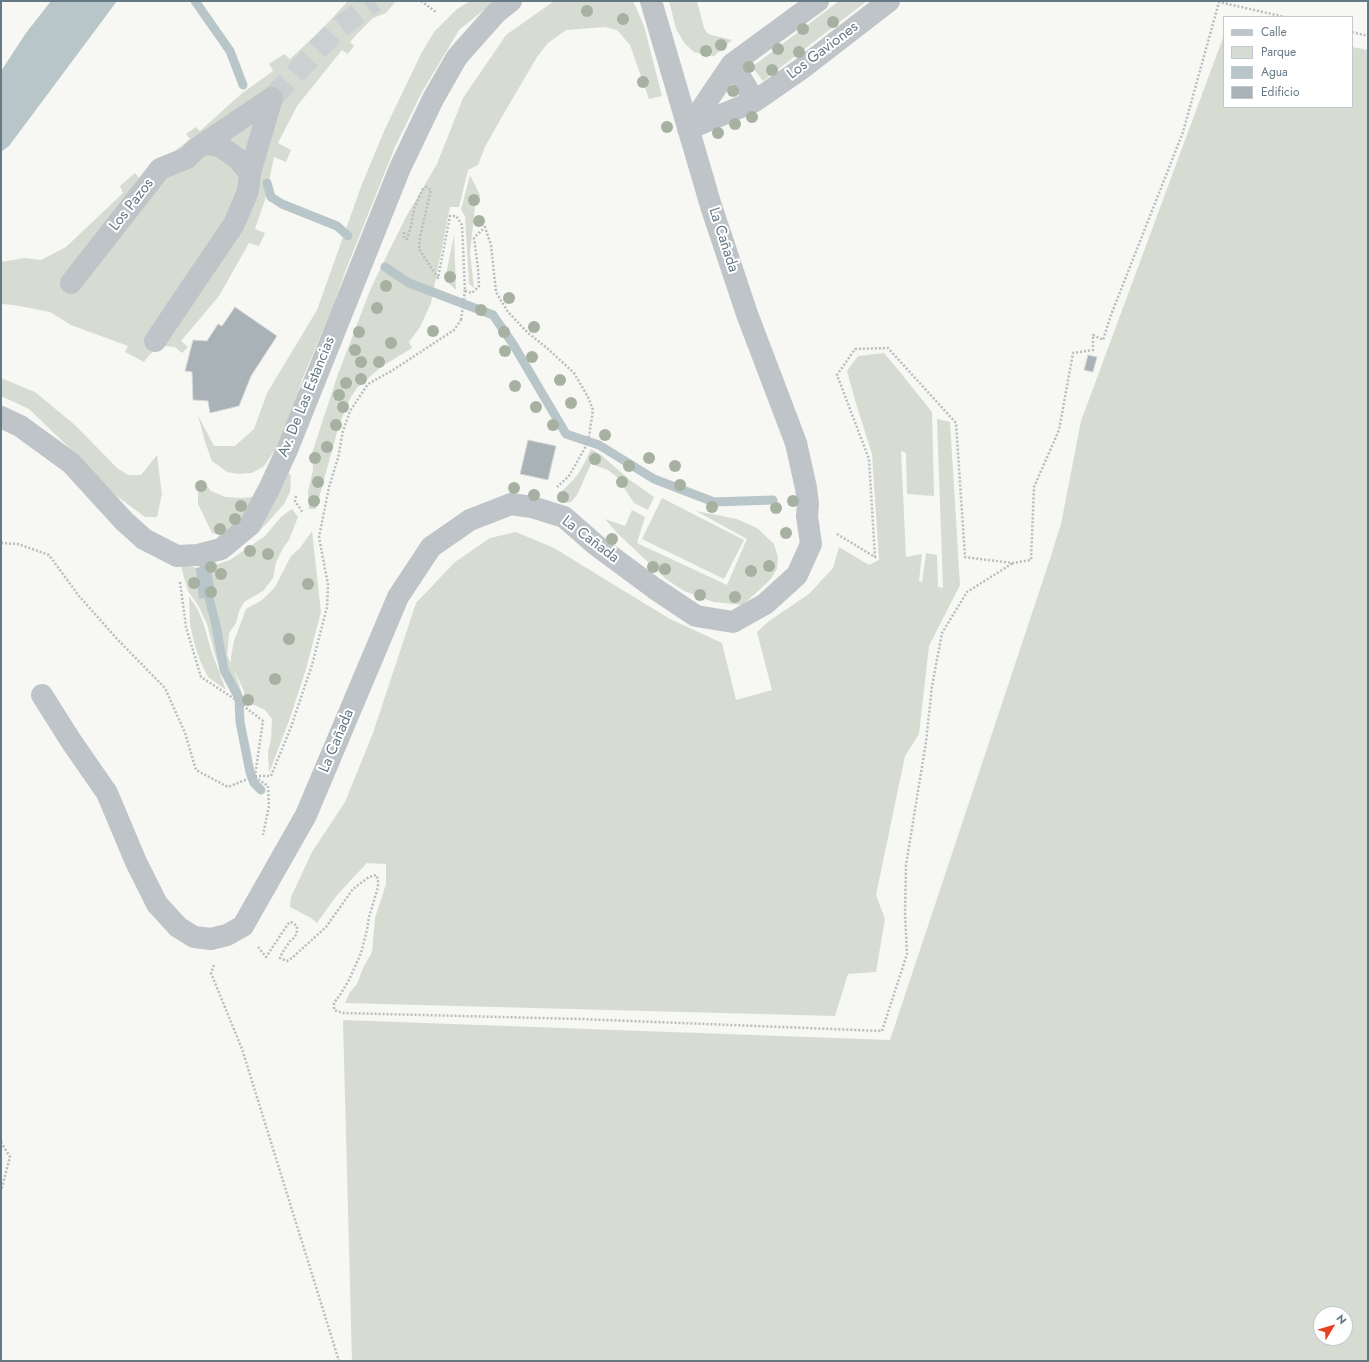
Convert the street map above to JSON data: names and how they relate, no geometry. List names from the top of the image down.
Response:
{
  "streets": {
    "street": [
      "Los Gaviones",
      "Los Pazos",
      "La Cañada",
      "Av. De Las Estancias"
    ]
  },
  "crossings": [
    ["Los Gaviones", "La Cañada"]
  ],
  "legend": [
    "Calle",
    "Parque",
    "Agua",
    "Edificio"
  ],
  "north": "top right"
}
